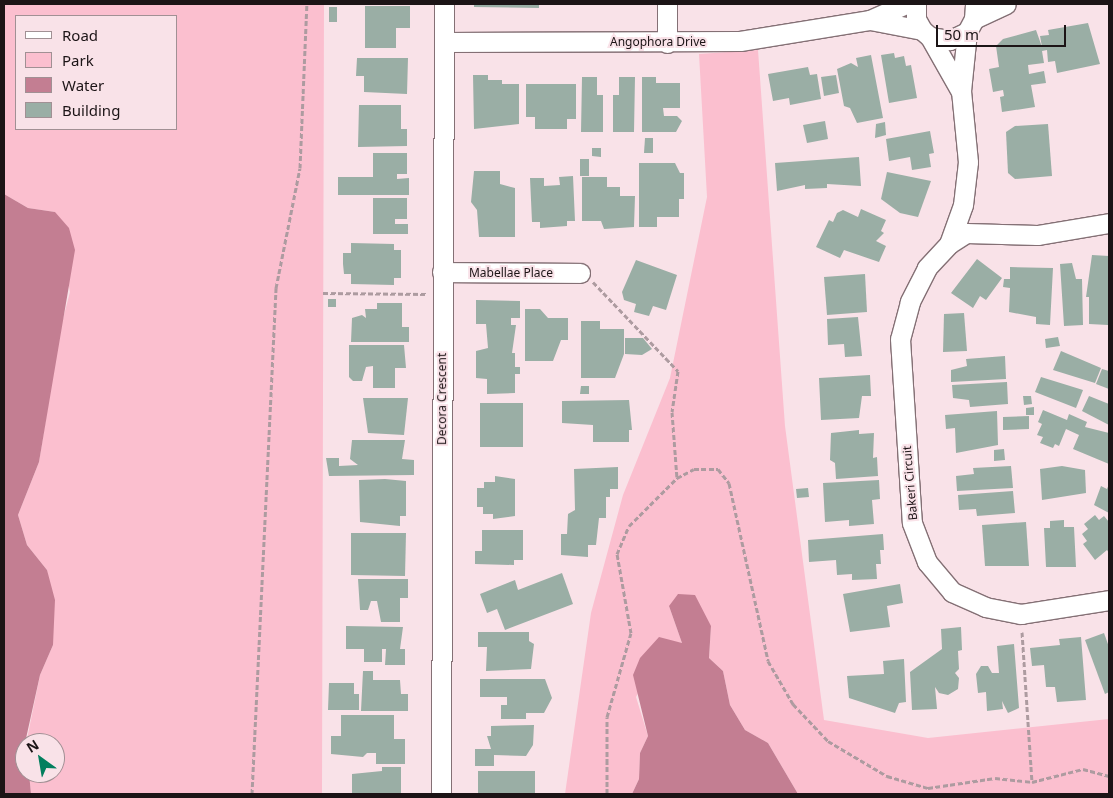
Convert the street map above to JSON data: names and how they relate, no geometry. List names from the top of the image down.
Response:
{
  "streets": {
    "street": [
      "Angophora Drive",
      "Mabellae Place",
      "Decora Crescent",
      "Bakeri Circuit"
    ]
  },
  "crossings": [
    ["Angophora Drive", "Decora Crescent"],
    ["Angophora Drive", "Bakeri Circuit"],
    ["Mabellae Place", "Decora Crescent"]
  ],
  "legend": [
    "Road",
    "Park",
    "Water",
    "Building"
  ],
  "scale_bar": "50 m",
  "north": "top left"
}
